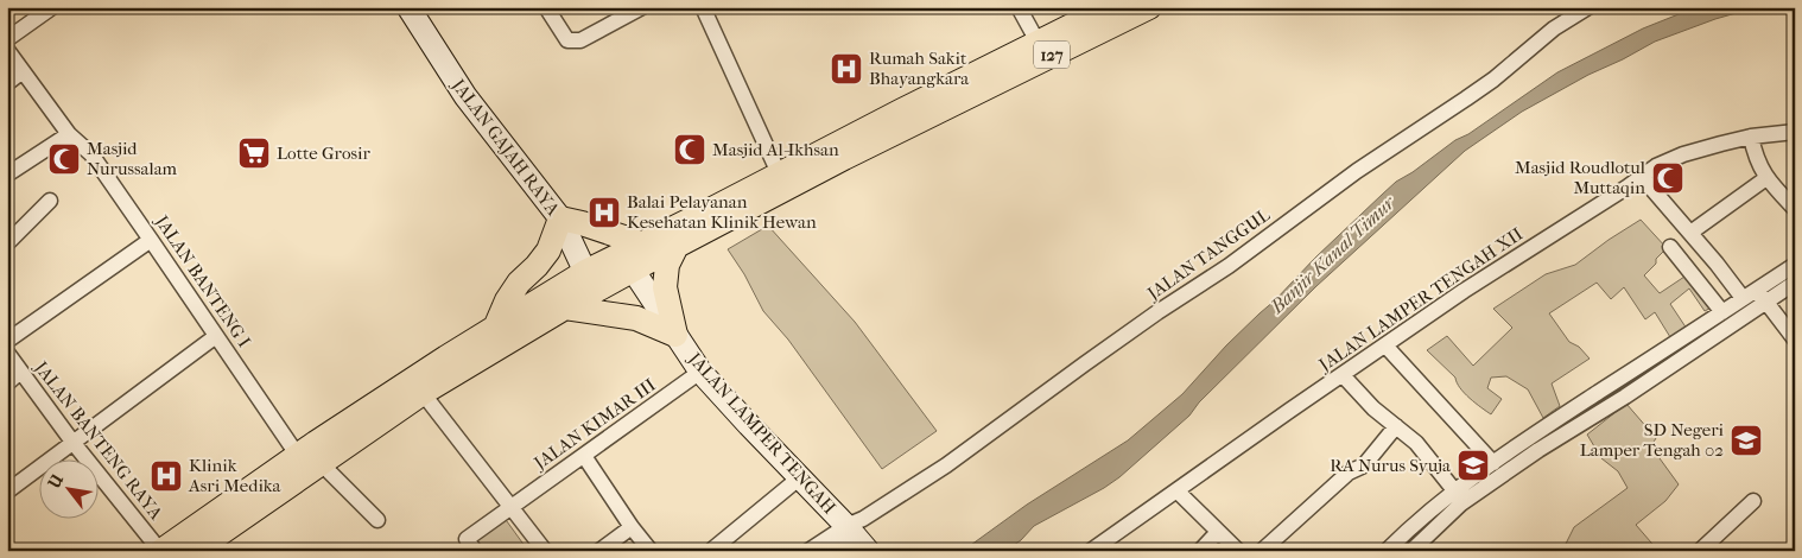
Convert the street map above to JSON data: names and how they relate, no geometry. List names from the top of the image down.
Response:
{
  "streets": {
    "main road": ["127", "JALAN GAJAH RAYA", "JALAN LAMPER TENGAH"],
    "street": [
      "JALAN TANGGUL",
      "JALAN BANTENG I",
      "JALAN LAMPER TENGAH XII",
      "JALAN KIMAR III",
      "JALAN BANTENG RAYA"
    ]
  },
  "crossings": [
    ["127", "JALAN GAJAH RAYA"],
    ["127", "JALAN LAMPER TENGAH"],
    ["JALAN TANGGUL", "JALAN LAMPER TENGAH"],
    ["JALAN KIMAR III", "JALAN LAMPER TENGAH"]
  ],
  "water": ["Banjir Kanal Timur"],
  "places": {
    "hospital": ["Rumah Sakit Bhayangkara", "Balai Pelayanan Kesehatan Klinik Hewan", "Klinik Asri Medika"],
    "mosque": ["Masjid Al-Ikhsan", "Masjid Nurussalam", "Masjid Roudlotul Muttaqin"],
    "supermarket": ["Lotte Grosir"],
    "school or university": ["SD Negeri Lamper Tengah 02", "RA Nurus Syuja"]
  },
  "north": "top left"
}
